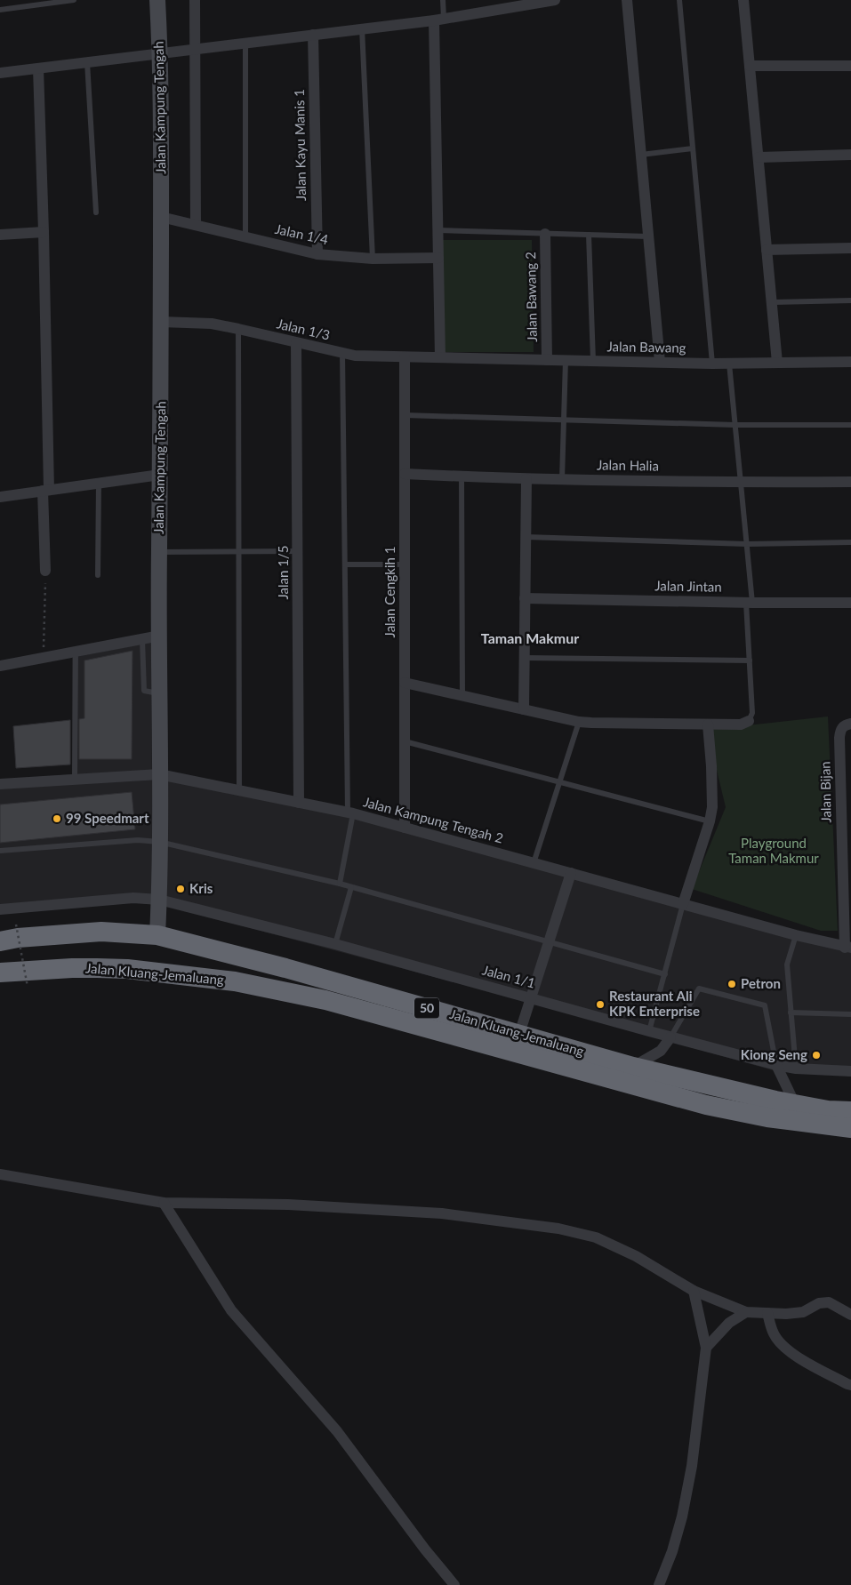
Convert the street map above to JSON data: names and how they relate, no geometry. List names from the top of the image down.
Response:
{
  "streets": {
    "highway": ["Jalan Kluang-Jemaluang", "50"],
    "street": [
      "Jalan Kampung Tengah",
      "Jalan Kayu Manis 1",
      "Jalan 1/4",
      "Jalan Bawang 2",
      "Jalan 1/3",
      "Jalan Bawang",
      "Jalan Halia",
      "Jalan 1/5",
      "Jalan Jintan",
      "Jalan Cengkih 1",
      "Jalan Bijan",
      "Jalan Kampung Tengah 2",
      "Jalan 1/1"
    ]
  },
  "crossings": [
    ["Jalan Kampung Tengah", "Jalan 1/4"],
    ["Jalan Kampung Tengah", "Jalan 1/3"],
    ["Jalan Kampung Tengah", "Jalan Kampung Tengah 2"],
    ["Jalan Kampung Tengah", "Jalan Kluang-Jemaluang"],
    ["Jalan Kampung Tengah", "Jalan 1/1"],
    ["Jalan Kayu Manis 1", "Jalan 1/4"],
    ["Jalan Bawang 2", "Jalan Bawang"],
    ["Jalan 1/3", "Jalan Bawang"],
    ["Jalan 1/3", "Jalan 1/5"],
    ["Jalan 1/3", "Jalan Cengkih 1"],
    ["Jalan Halia", "Jalan Cengkih 1"],
    ["Jalan 1/5", "Jalan Kampung Tengah 2"],
    ["Jalan Cengkih 1", "Jalan Kampung Tengah 2"],
    ["Jalan Bijan", "Jalan Kampung Tengah 2"]
  ],
  "districts": ["Taman Makmur"],
  "parks": ["Playground Taman Makmur"],
  "places": [
    "99 Speedmart",
    "Kris",
    "Petron",
    "Restaurant Ali KPK Enterprise",
    "Kiong Seng"
  ]
}
